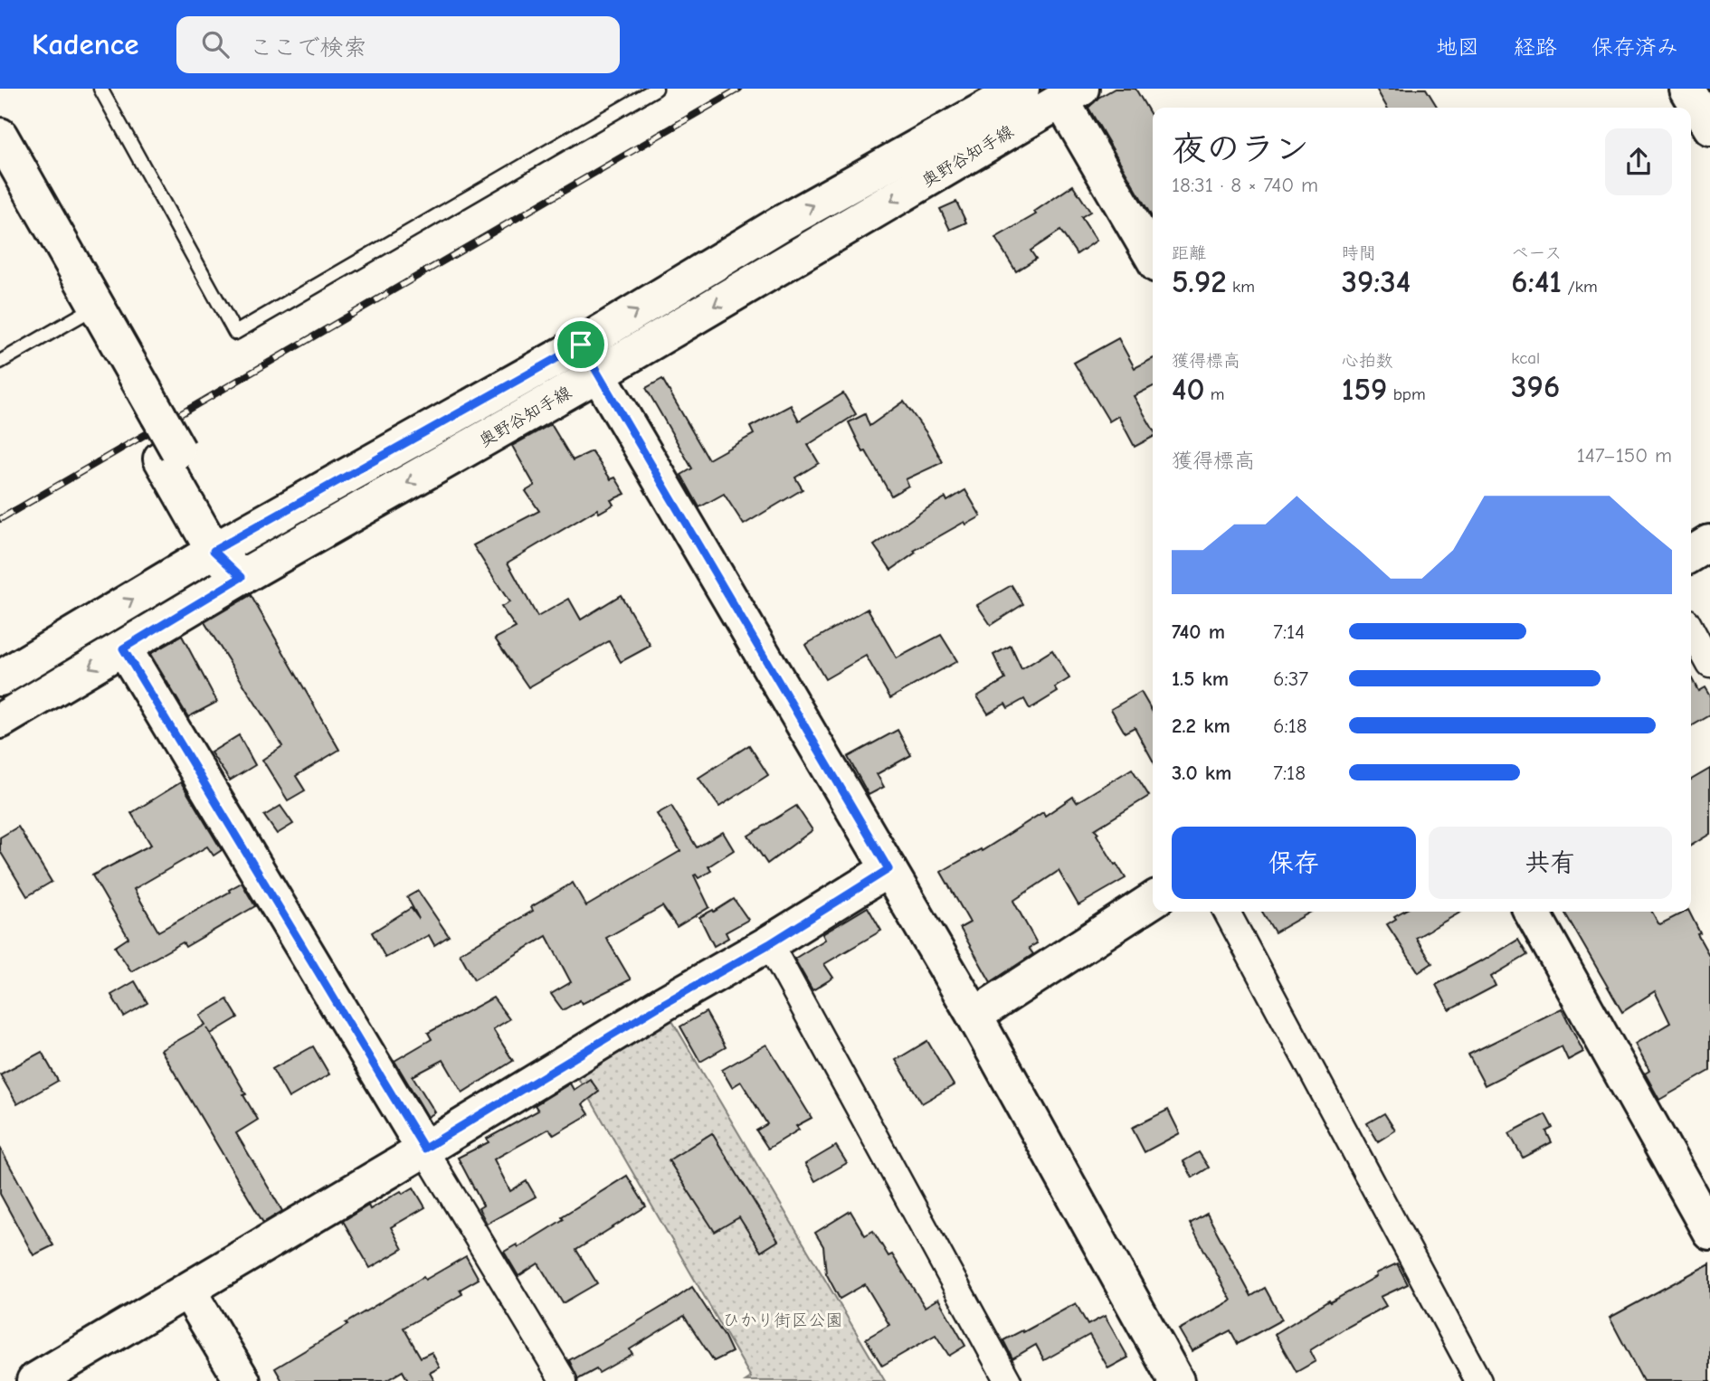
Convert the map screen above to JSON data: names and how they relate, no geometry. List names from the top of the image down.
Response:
{
  "streets": {
    "street": ["奥野谷知手線"]
  },
  "parks": ["ひかり街区公園"],
  "page": {
    "header": "Kadence",
    "search": "ここで検索",
    "nav": ["地図", "経路", "保存済み"],
    "heading": ["夜のラン", "18:31 · 8 × 740 m"],
    "stats": [
      ["距離", "5.92 km"],
      ["時間", "39:34"],
      ["ペース", "6:41 /km"],
      ["獲得標高", "40 m"],
      ["心拍数", "159 bpm"],
      ["kcal", "396"]
    ],
    "chart": ["獲得標高", "147–150 m"],
    "list": [
      {
        "name": "740 m",
        "note": "7:14"
      },
      {
        "name": "1.5 km",
        "note": "6:37"
      },
      {
        "name": "2.2 km",
        "note": "6:18"
      },
      {
        "name": "3.0 km",
        "note": "7:18"
      }
    ],
    "buttons": ["保存", "共有"]
  }
}
